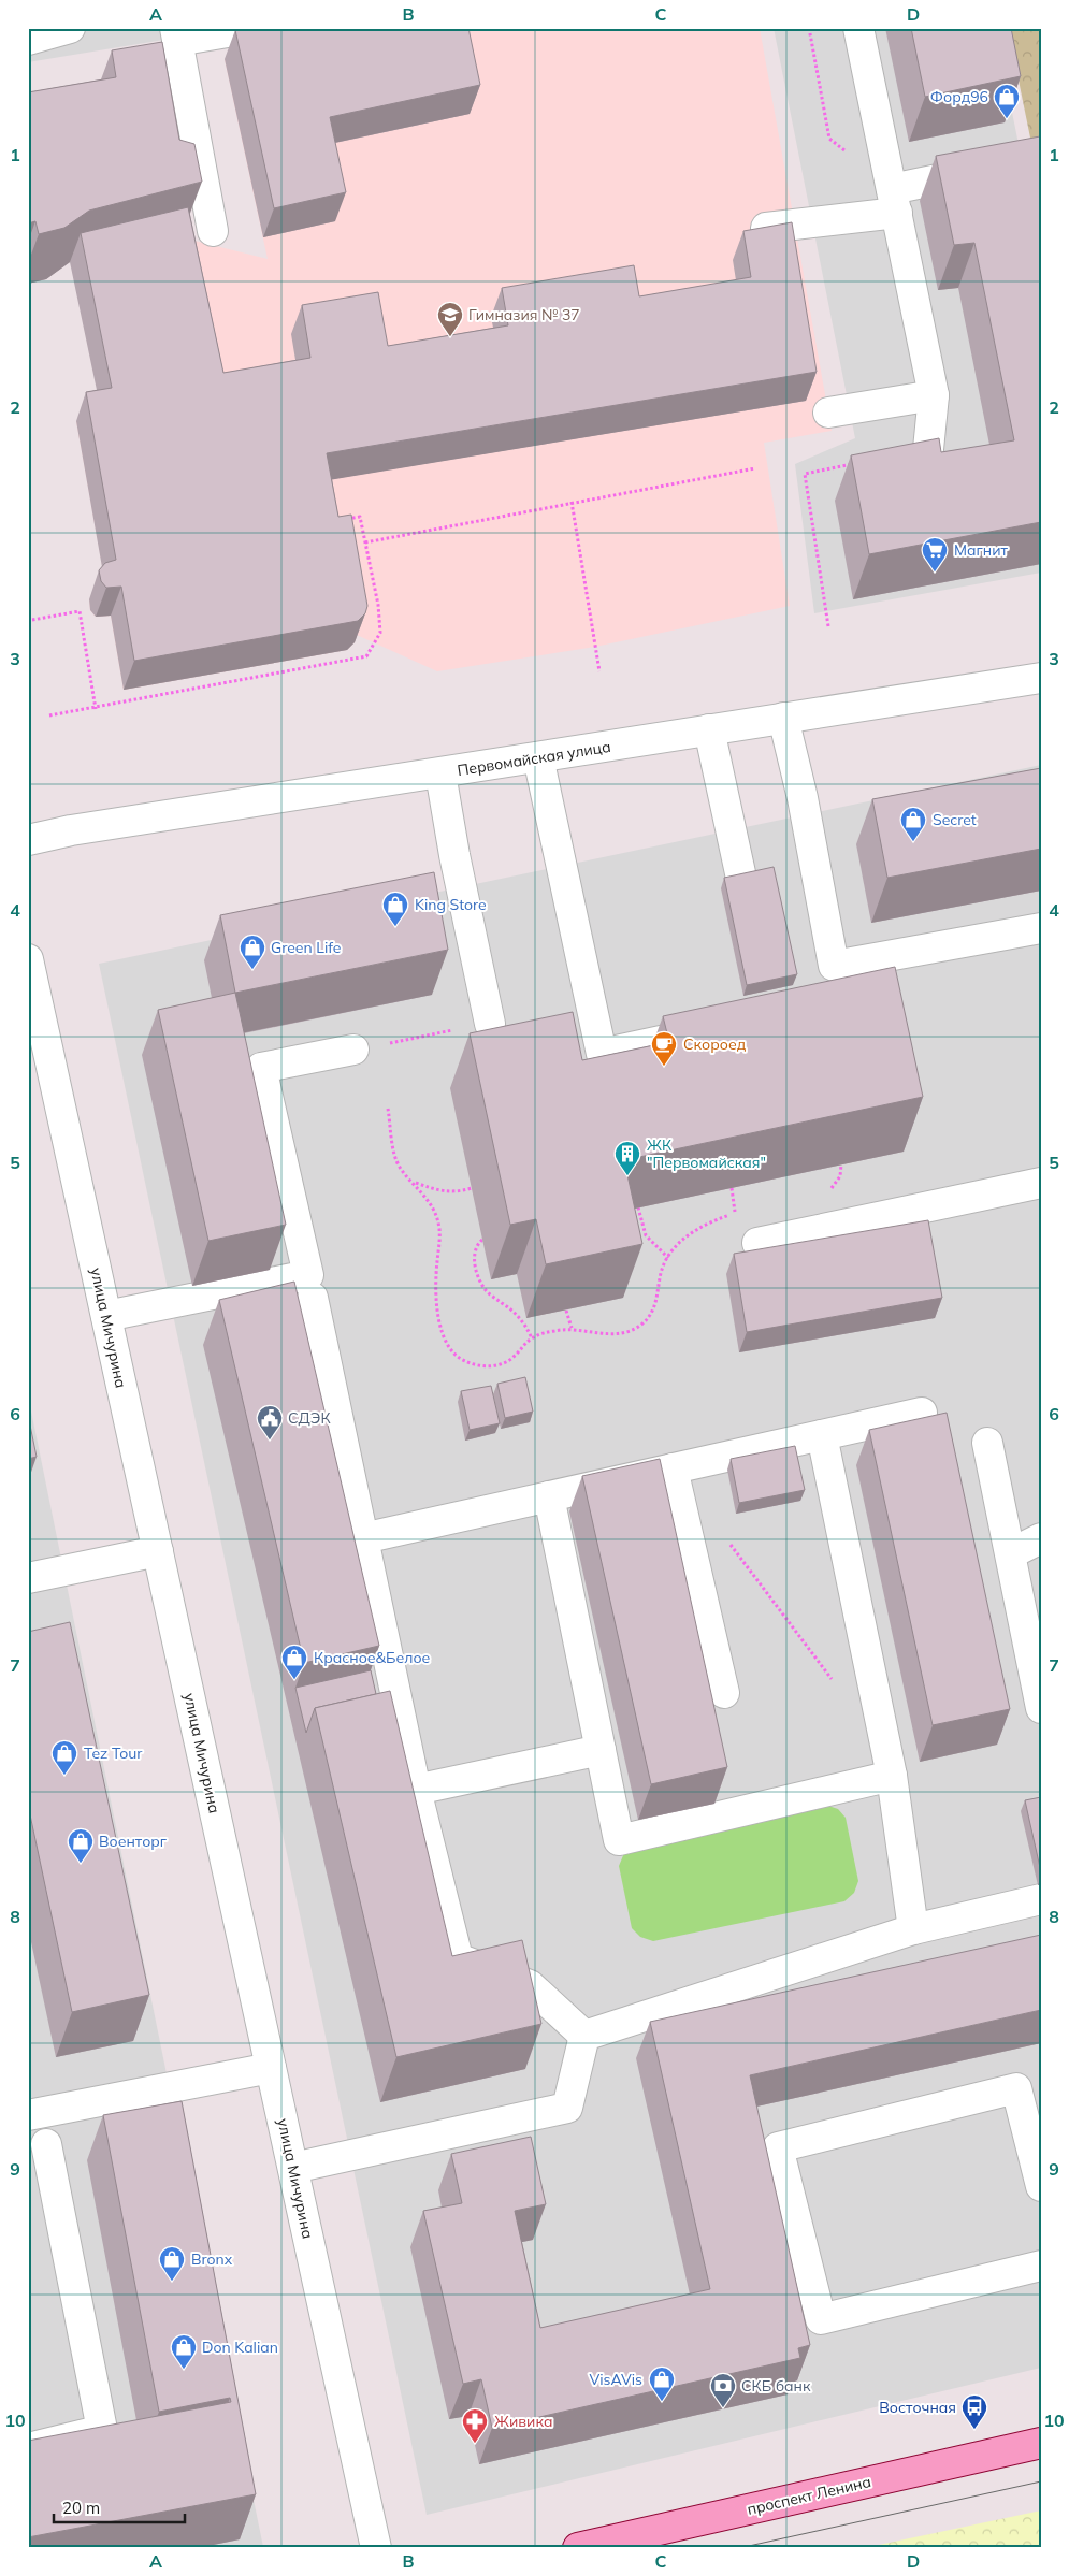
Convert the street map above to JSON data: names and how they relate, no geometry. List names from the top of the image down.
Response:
{
  "streets": {
    "main road": ["проспект Ленина"],
    "street": ["Первомайская улица", "улица Мичурина"]
  },
  "places": {
    "shop": [
      "Форд96",
      "Secret",
      "King Store",
      "Green Life",
      "Красное&Белое",
      "Tez Tour",
      "Военторг",
      "Bronx",
      "Don Kalian",
      "VisAVis"
    ],
    "school or university": ["Гимназия № 37"],
    "supermarket": ["Магнит"],
    "cafe": ["Скороед"],
    "building": ["ЖК \"Первомайская\""],
    "public building": ["СДЭК"],
    "bank": ["СКБ банк"],
    "bus stop": ["Восточная"],
    "pharmacy": ["Живика"]
  },
  "scale_bar": "20 m",
  "grid": {
    "columns": [
      "A",
      "B",
      "C",
      "D"
    ],
    "rows": [
      "1",
      "2",
      "3",
      "4",
      "5",
      "6",
      "7",
      "8",
      "9",
      "10"
    ]
  }
}
